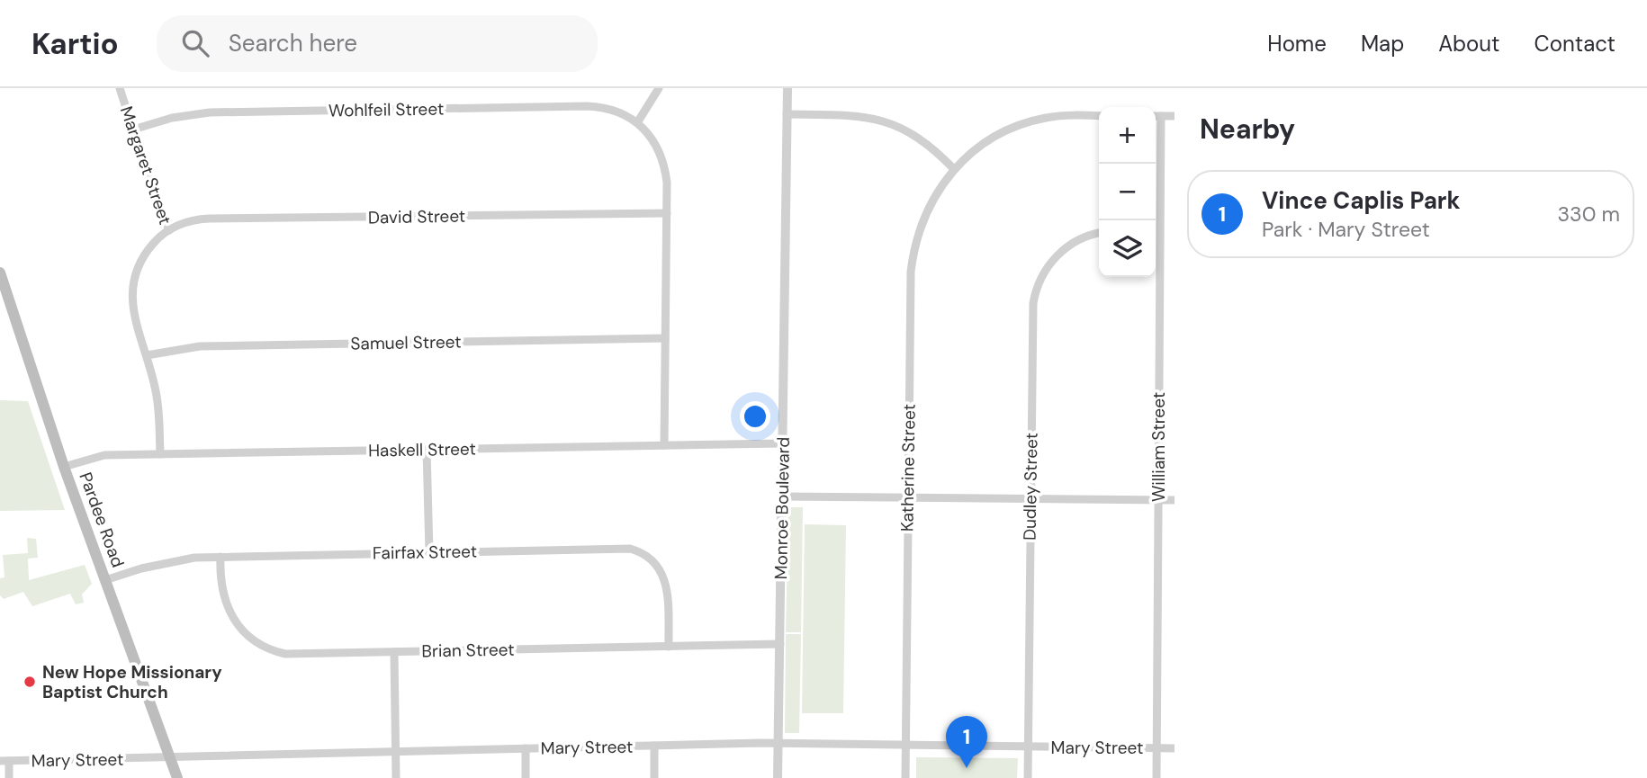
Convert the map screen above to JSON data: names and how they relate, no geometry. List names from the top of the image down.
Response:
{
  "streets": {
    "main road": ["Pardee Road"],
    "street": [
      "Wohlfeil Street",
      "Margaret Street",
      "David Street",
      "Samuel Street",
      "William Street",
      "Haskell Street",
      "Katherine Street",
      "Dudley Street",
      "Monroe Boulevard",
      "Fairfax Street",
      "Brian Street",
      "Mary Street"
    ]
  },
  "crossings": [
    ["Wohlfeil Street", "Margaret Street"],
    ["Margaret Street", "David Street"],
    ["Margaret Street", "Samuel Street"],
    ["Margaret Street", "Haskell Street"],
    ["William Street", "Mary Street"],
    ["Haskell Street", "Monroe Boulevard"],
    ["Haskell Street", "Pardee Road"],
    ["Katherine Street", "Mary Street"],
    ["Dudley Street", "Mary Street"],
    ["Monroe Boulevard", "Brian Street"],
    ["Monroe Boulevard", "Mary Street"],
    ["Pardee Road", "Fairfax Street"],
    ["Pardee Road", "Mary Street"],
    ["Fairfax Street", "Brian Street"]
  ],
  "places": ["New Hope Missionary Baptist Church"],
  "page": {
    "header": "Kartio",
    "search": "Search here",
    "nav": [
      "Home",
      "Map",
      "About",
      "Contact"
    ],
    "heading": "Nearby",
    "map_buttons": ["+", "−"],
    "list": [
      {
        "mark": "1",
        "name": "Vince Caplis Park",
        "note": "Park · Mary Street",
        "value": "330 m"
      }
    ],
    "pins": "1"
  }
}
